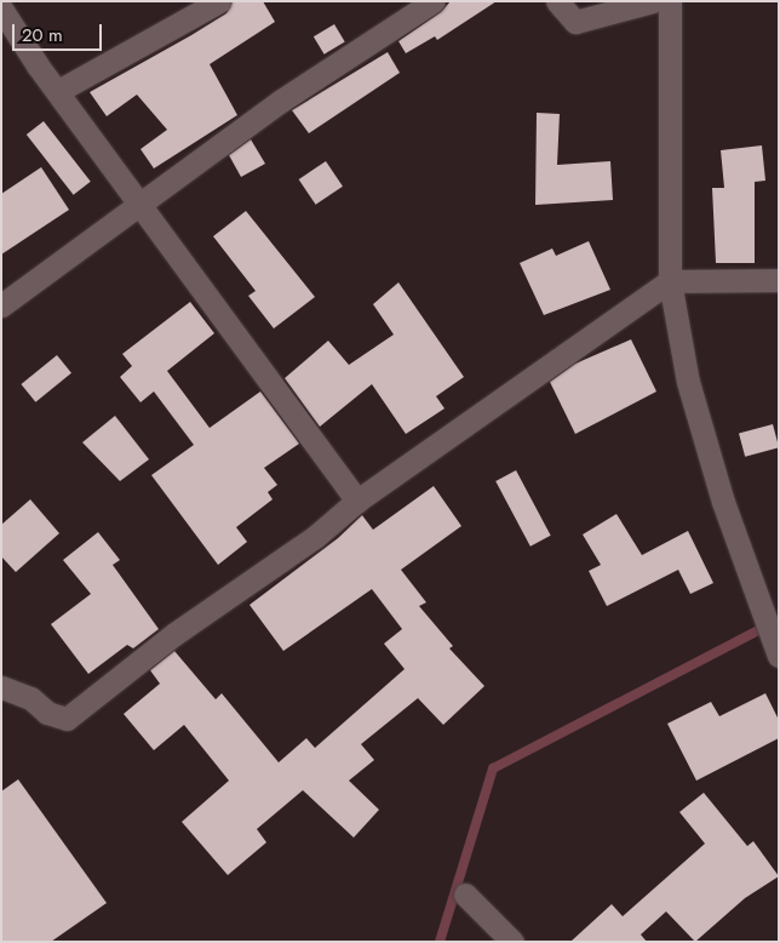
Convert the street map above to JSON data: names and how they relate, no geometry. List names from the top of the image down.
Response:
{
  "scale_bar": "20 m"
}
